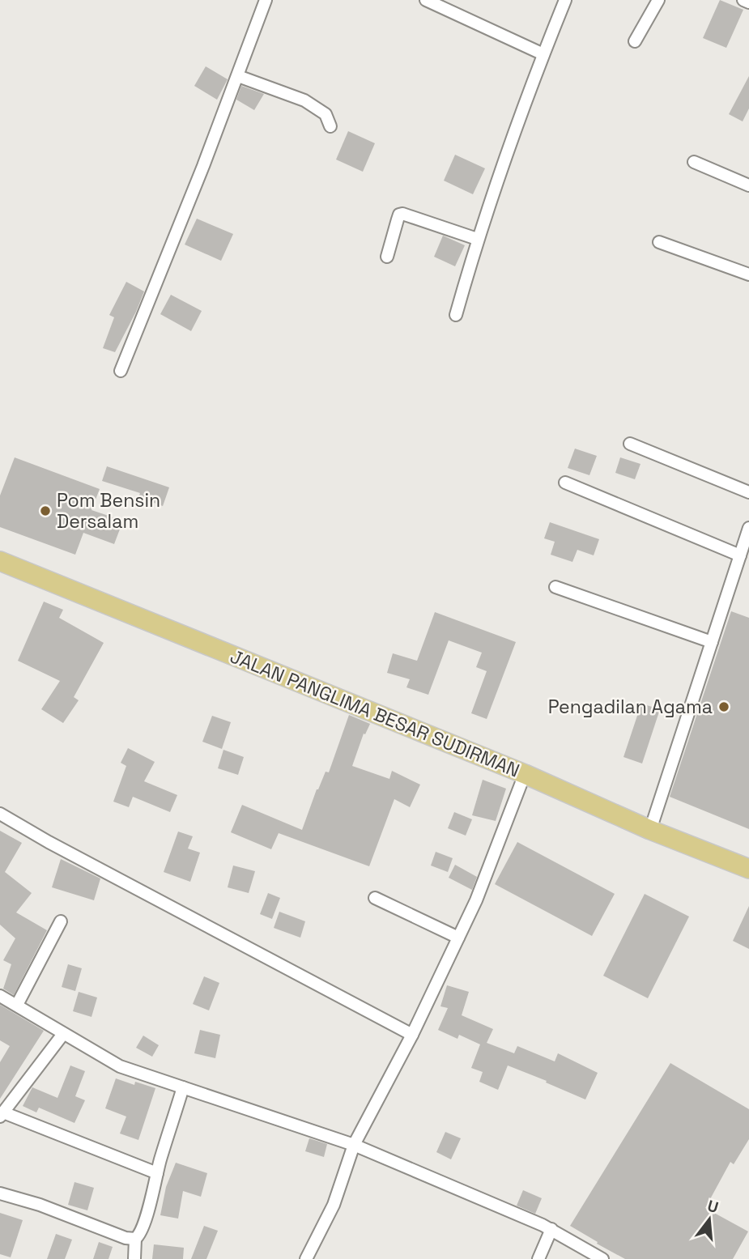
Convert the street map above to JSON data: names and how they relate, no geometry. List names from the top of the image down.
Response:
{
  "streets": {
    "main road": ["JALAN PANGLIMA BESAR SUDIRMAN"]
  },
  "places": ["Pom Bensin Dersalam", "Pengadilan Agama"],
  "north": "top"
}
